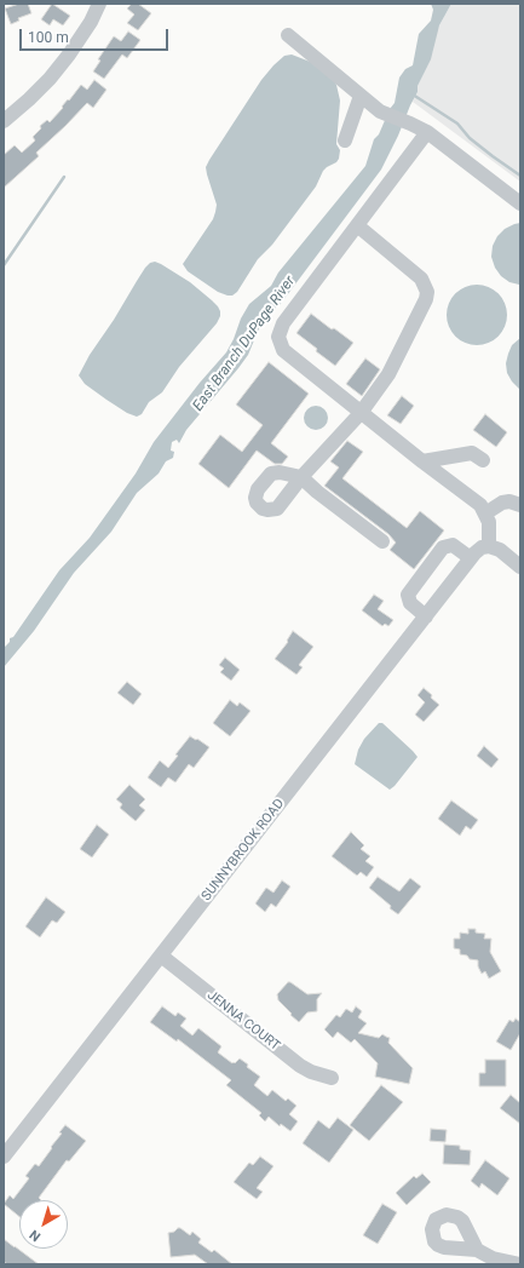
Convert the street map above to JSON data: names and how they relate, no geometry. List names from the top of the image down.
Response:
{
  "streets": {
    "street": ["SUNNYBROOK ROAD", "JENNA COURT"]
  },
  "crossings": [
    ["SUNNYBROOK ROAD", "JENNA COURT"]
  ],
  "water": ["East Branch DuPage River"],
  "scale_bar": "100 m",
  "north": "bottom left"
}
